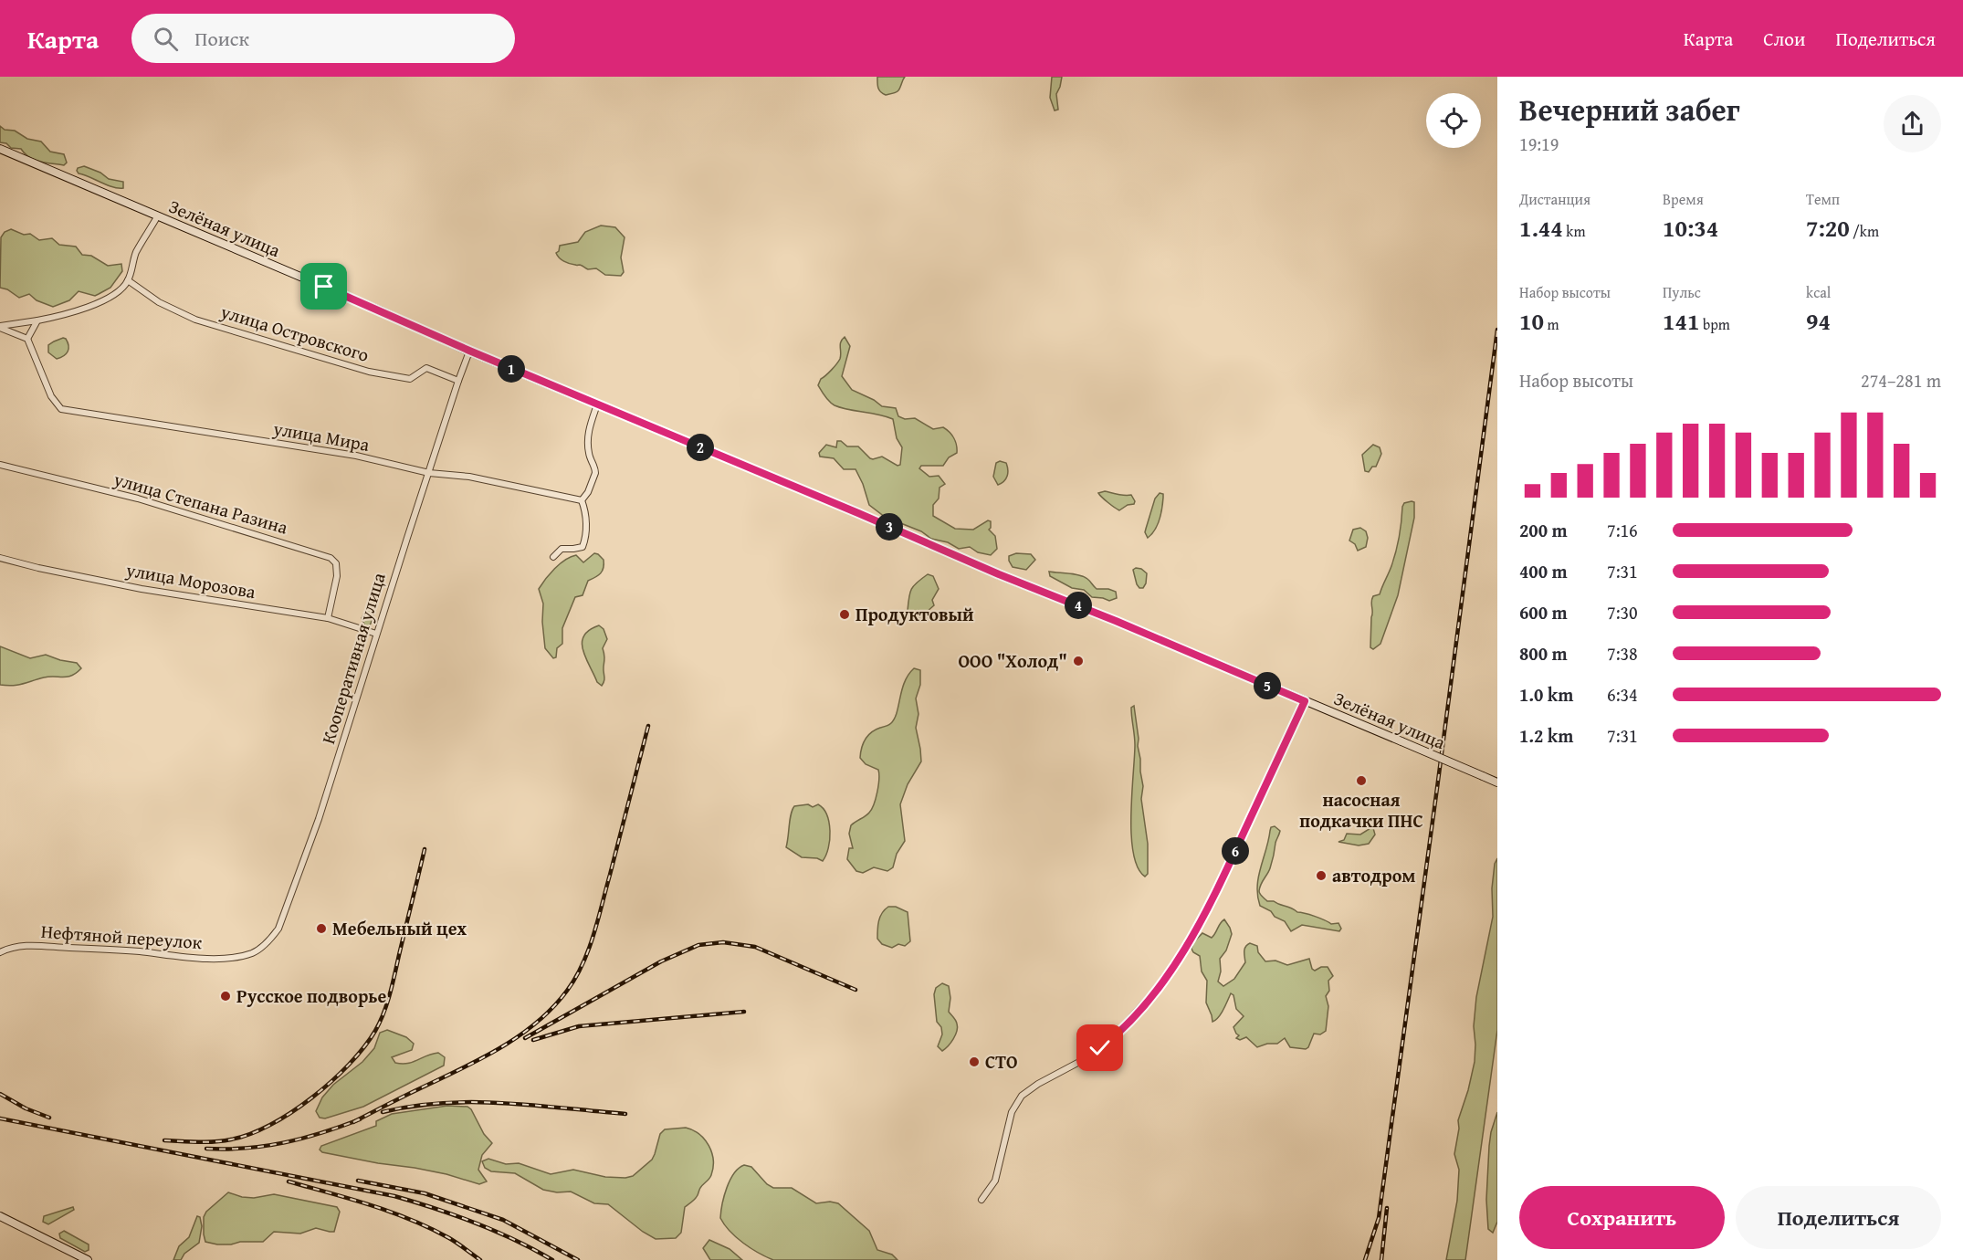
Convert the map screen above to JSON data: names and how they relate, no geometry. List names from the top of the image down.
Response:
{
  "streets": {
    "street": [
      "Зелёная улица",
      "улица Островского",
      "улица Мира",
      "улица Степана Разина",
      "улица Морозова",
      "Кооперативная улица",
      "Нефтяной переулок"
    ]
  },
  "crossings": [
    ["Зелёная улица", "Кооперативная улица"],
    ["улица Островского", "Кооперативная улица"],
    ["улица Мира", "Кооперативная улица"],
    ["улица Степана Разина", "улица Морозова"],
    ["улица Морозова", "Кооперативная улица"],
    ["Кооперативная улица", "Нефтяной переулок"]
  ],
  "places": [
    "Продуктовый",
    "ООО \"Холод\"",
    "насосная подкачки ПНС",
    "автодром",
    "Мебельный цех",
    "Русское подворье",
    "СТО"
  ],
  "page": {
    "header": "Карта",
    "search": "Поиск",
    "nav": ["Карта", "Слои", "Поделиться"],
    "heading": ["Вечерний забег", "19:19"],
    "stats": [
      ["Дистанция", "1.44 km"],
      ["Время", "10:34"],
      ["Темп", "7:20 /km"],
      ["Набор высоты", "10 m"],
      ["Пульс", "141 bpm"],
      ["kcal", "94"]
    ],
    "pins": [
      "1",
      "2",
      "3",
      "4",
      "5",
      "6"
    ],
    "chart": ["Набор высоты", "274–281 m"],
    "list": [
      {
        "name": "200 m",
        "note": "7:16"
      },
      {
        "name": "400 m",
        "note": "7:31"
      },
      {
        "name": "600 m",
        "note": "7:30"
      },
      {
        "name": "800 m",
        "note": "7:38"
      },
      {
        "name": "1.0 km",
        "note": "6:34"
      },
      {
        "name": "1.2 km",
        "note": "7:31"
      }
    ],
    "buttons": ["Сохранить", "Поделиться"]
  }
}
